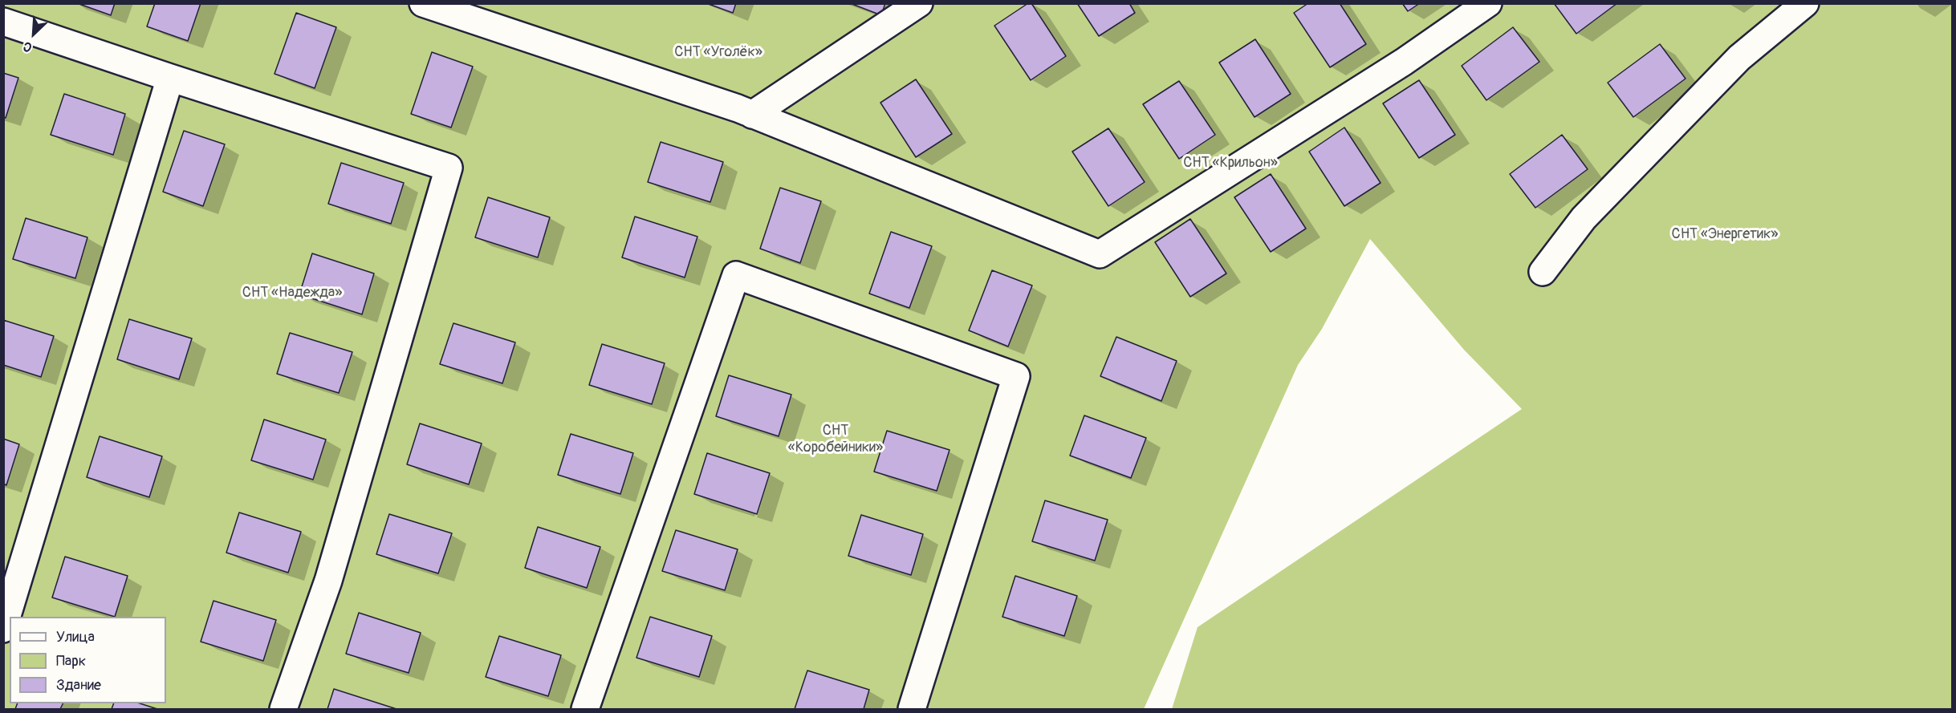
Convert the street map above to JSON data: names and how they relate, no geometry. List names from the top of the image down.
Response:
{
  "parks": [
    "СНТ «Уголёк»",
    "СНТ «Крильон»",
    "СНТ «Энергетик»",
    "СНТ «Надежда»",
    "СНТ «Коробейники»"
  ],
  "legend": ["Улица", "Парк", "Здание"],
  "north": "bottom left"
}
